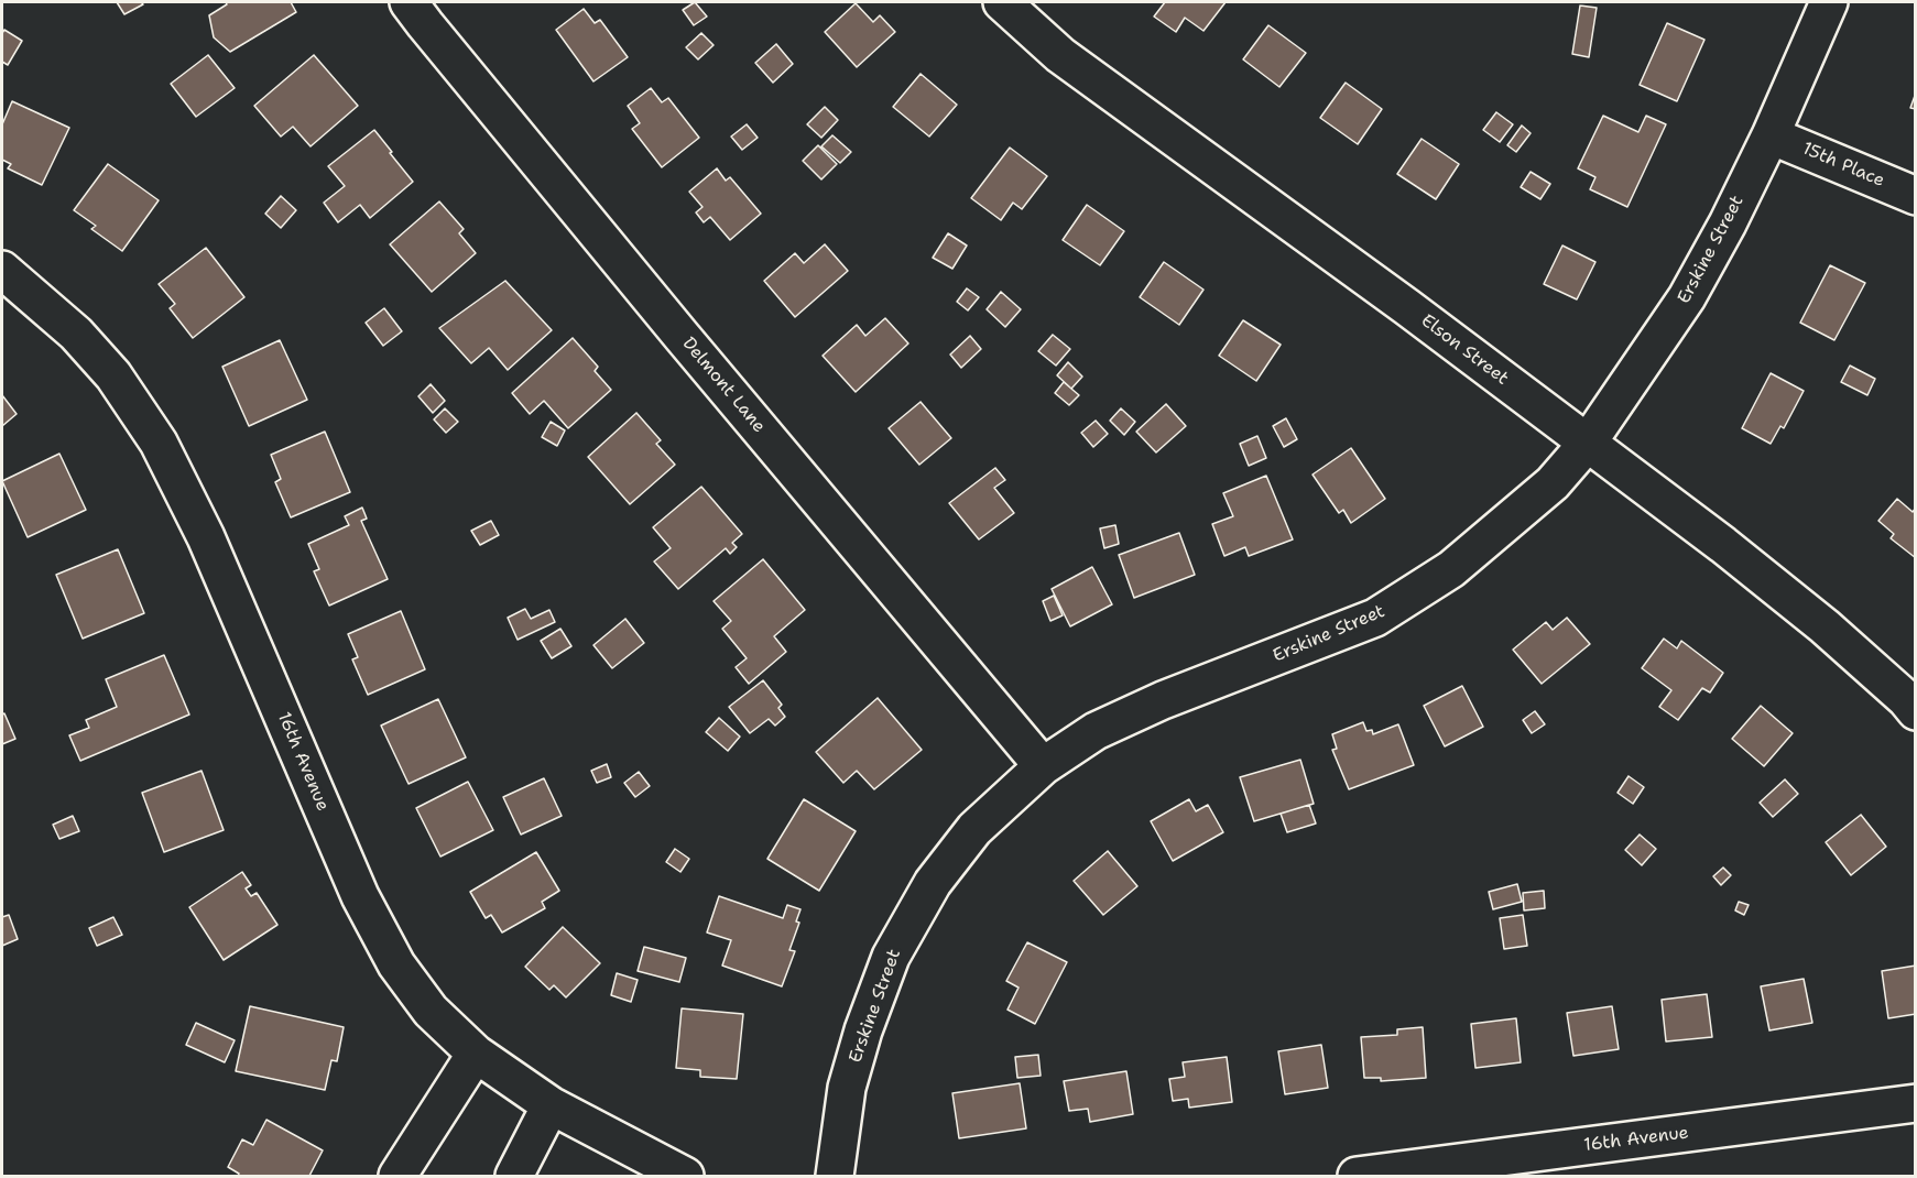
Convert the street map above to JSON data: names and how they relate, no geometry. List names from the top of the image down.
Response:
{
  "streets": {
    "street": [
      "15th Place",
      "Erskine Street",
      "Elson Street",
      "Delmont Lane",
      "16th Avenue"
    ]
  },
  "crossings": [
    ["15th Place", "Erskine Street"],
    ["Erskine Street", "Elson Street"],
    ["Erskine Street", "Delmont Lane"]
  ]
}
